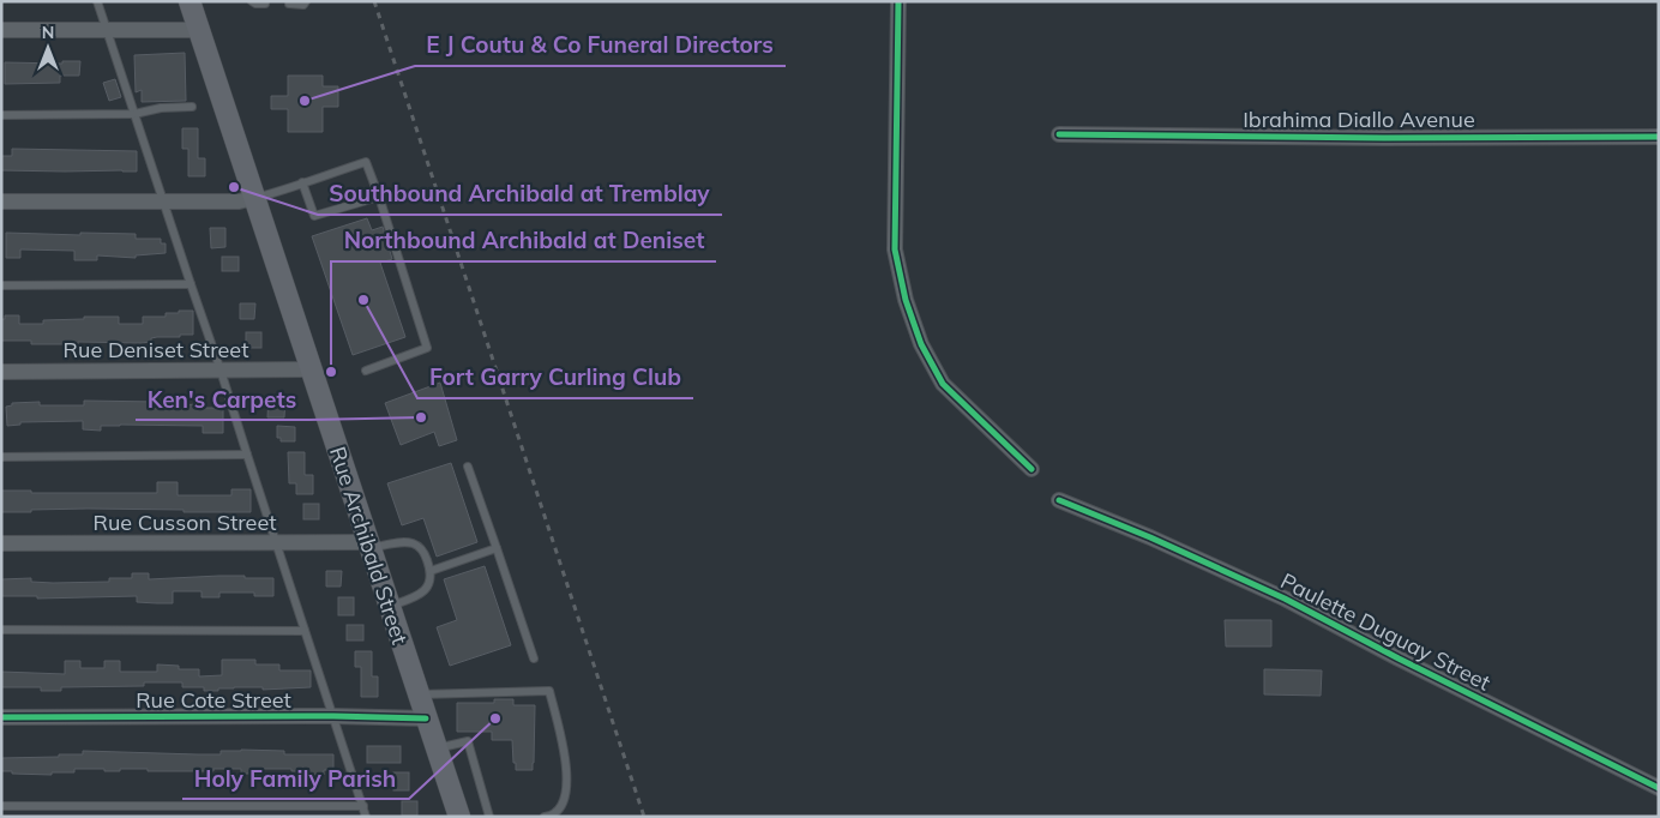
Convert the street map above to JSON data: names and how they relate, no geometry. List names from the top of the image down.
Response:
{
  "streets": {
    "main road": ["Rue Archibald Street"],
    "street": [
      "Ibrahima Diallo Avenue",
      "Rue Deniset Street",
      "Rue Cusson Street",
      "Paulette Duguay Street",
      "Rue Cote Street"
    ]
  },
  "crossings": [
    ["Rue Deniset Street", "Rue Archibald Street"],
    ["Rue Cusson Street", "Rue Archibald Street"],
    ["Rue Archibald Street", "Rue Cote Street"]
  ],
  "places": [
    "E J Coutu & Co Funeral Directors",
    "Southbound Archibald at Tremblay",
    "Fort Garry Curling Club",
    "Northbound Archibald at Deniset",
    "Ken's Carpets",
    "Holy Family Parish"
  ],
  "north": "top"
}
